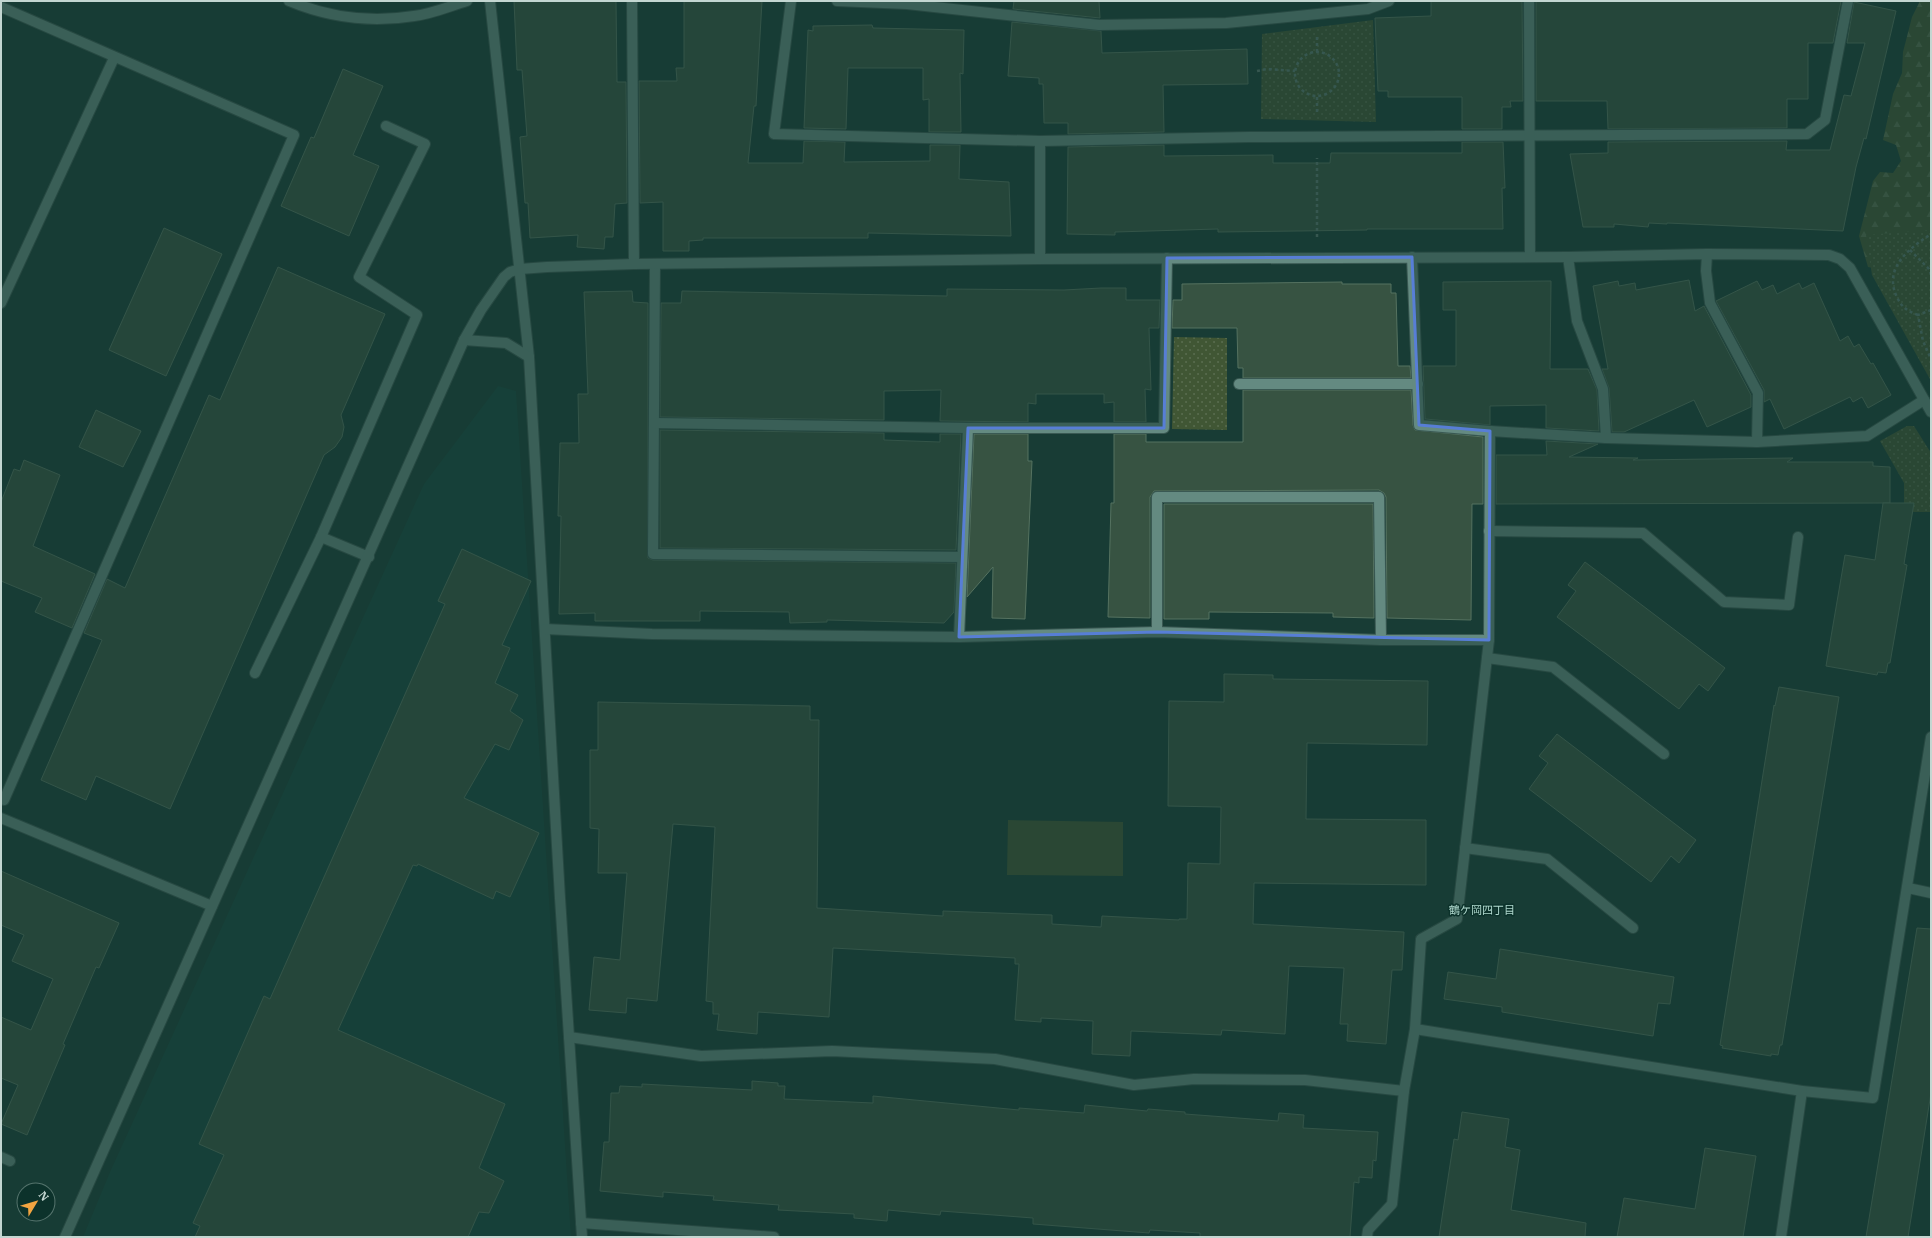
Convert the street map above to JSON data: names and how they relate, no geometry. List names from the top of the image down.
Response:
{
  "districts": ["鶴ケ岡四丁目"],
  "north": "top right"
}
